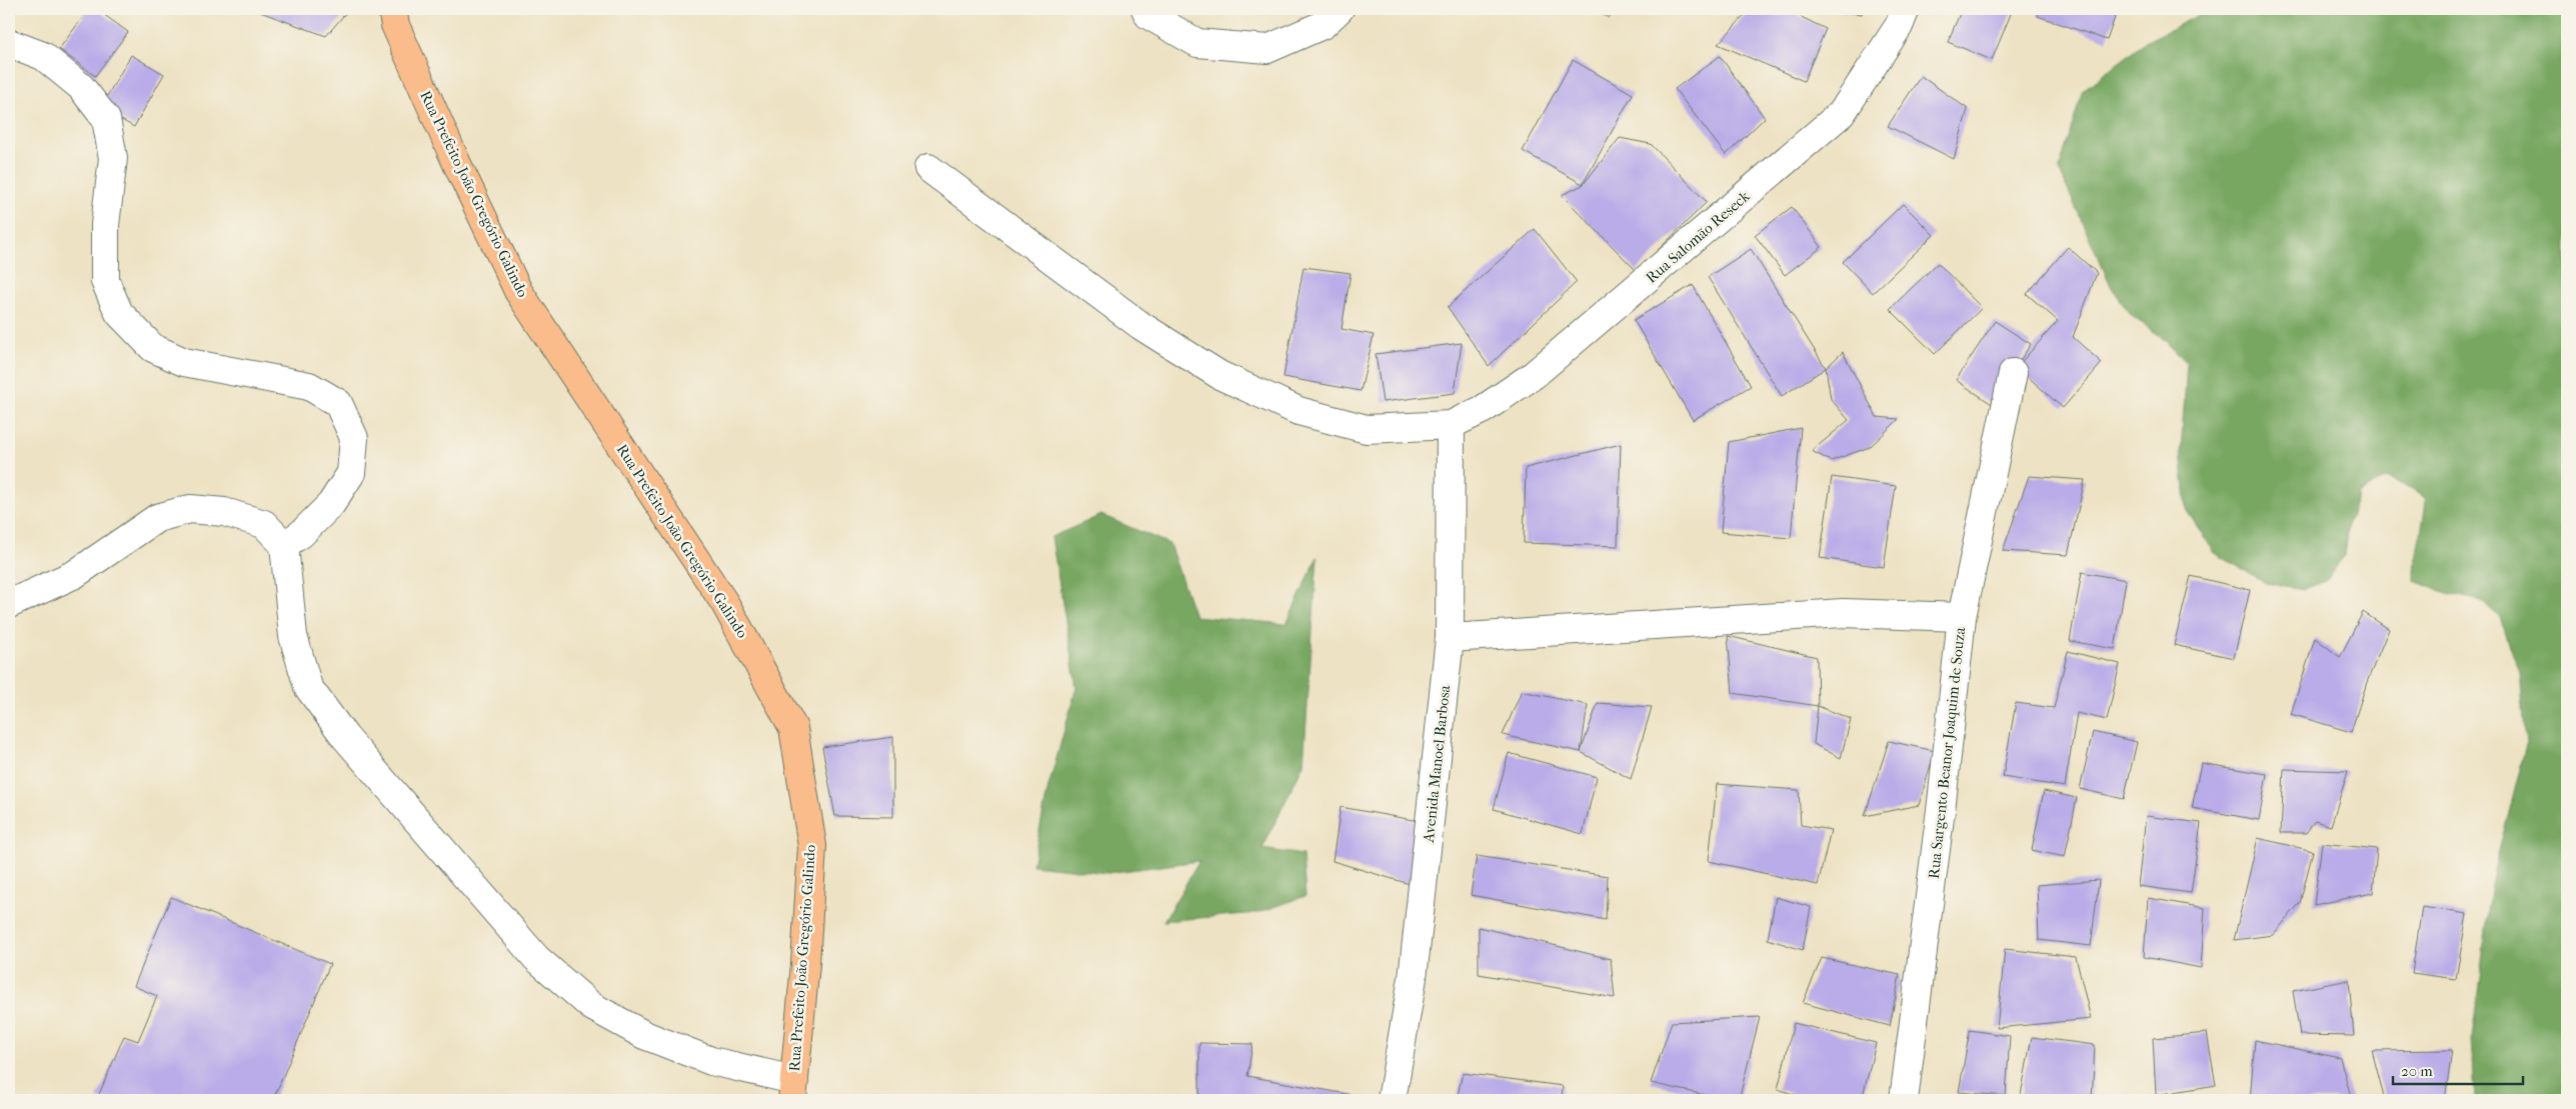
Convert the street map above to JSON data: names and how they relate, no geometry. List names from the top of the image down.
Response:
{
  "streets": {
    "main road": ["Rua Prefeito João Gregório Galindo"],
    "street": ["Rua Salomão Reseck", "Rua Sargento Beanor Joaquim de Souza", "Avenida Manoel Barbosa"]
  },
  "crossings": [
    ["Rua Salomão Reseck", "Avenida Manoel Barbosa"],
    ["Rua Sargento Beanor Joaquim de Souza", "Avenida Manoel Barbosa"]
  ],
  "scale_bar": "20 m"
}
